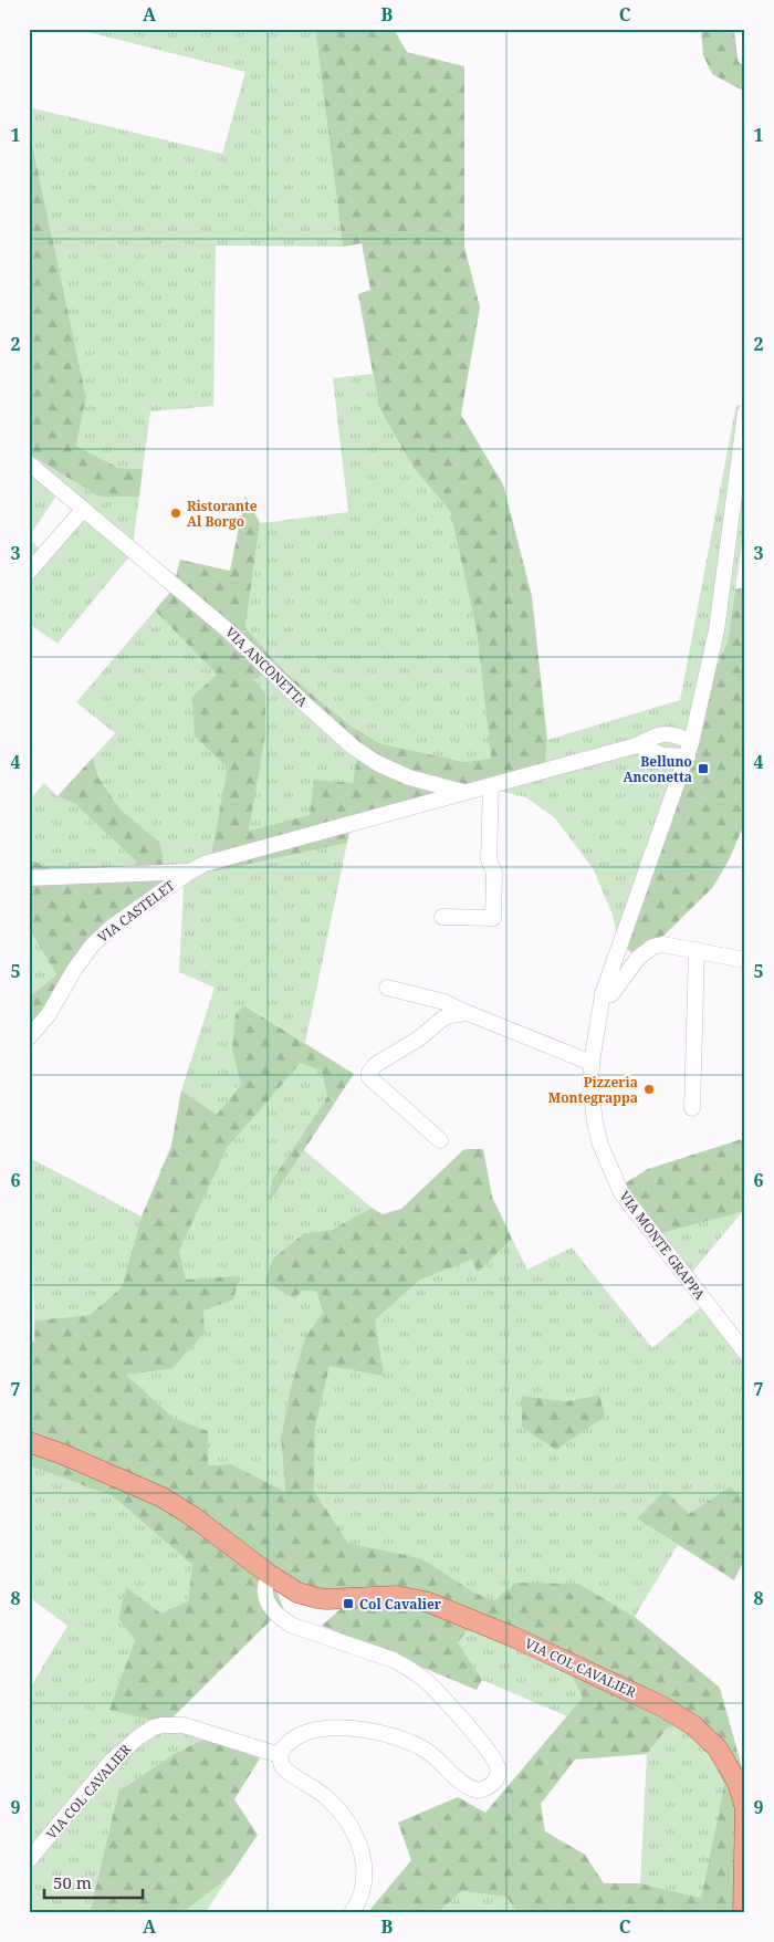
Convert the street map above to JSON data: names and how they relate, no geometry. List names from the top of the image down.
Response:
{
  "streets": {
    "main road": ["VIA COL CAVALIER"],
    "street": ["VIA ANCONETTA", "VIA CASTELET", "VIA MONTE GRAPPA"]
  },
  "crossings": [
    ["VIA ANCONETTA", "VIA CASTELET"],
    ["VIA ANCONETTA", "VIA MONTE GRAPPA"]
  ],
  "places": {
    "other": ["Ristorante Al Borgo", "Pizzeria Montegrappa"],
    "transit": ["Belluno Anconetta", "Col Cavalier"]
  },
  "scale_bar": "50 m",
  "grid": {
    "columns": ["A", "B", "C"],
    "rows": [
      "1",
      "2",
      "3",
      "4",
      "5",
      "6",
      "7",
      "8",
      "9"
    ]
  }
}
